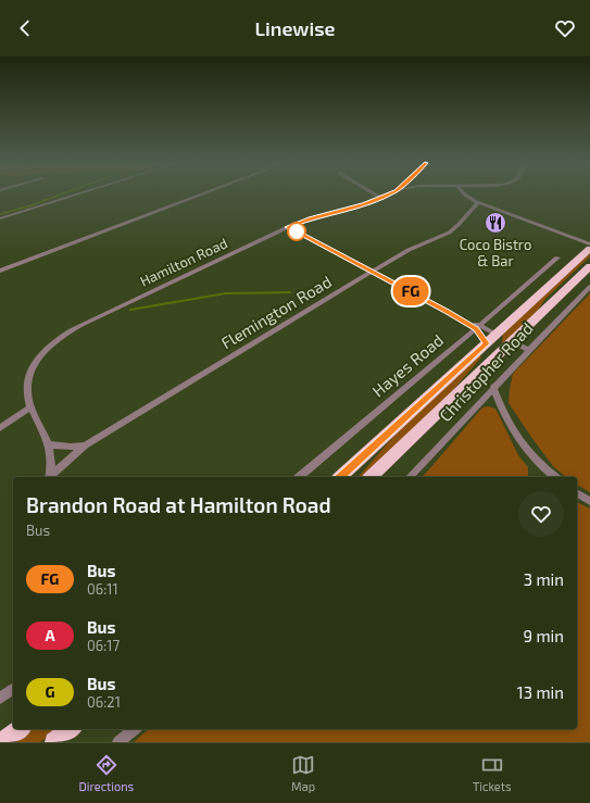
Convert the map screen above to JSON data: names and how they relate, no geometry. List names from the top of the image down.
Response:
{
  "streets": {
    "street": [
      "Hamilton Road",
      "Flemington Road",
      "Hayes Road",
      "Christopher Road"
    ]
  },
  "crossings": [
    ["Hamilton Road", "Flemington Road"]
  ],
  "places": {
    "restaurant": ["Coco Bistro & Bar"]
  },
  "lines": ["bus line FG"],
  "page": {
    "header": "Linewise",
    "on_map": "FG",
    "heading": ["Brandon Road at Hamilton Road", "Bus"],
    "list": [
      {
        "mark": "FG",
        "name": "Bus",
        "note": "06:11",
        "value": "3 min"
      },
      {
        "mark": "A",
        "name": "Bus",
        "note": "06:17",
        "value": "9 min"
      },
      {
        "mark": "G",
        "name": "Bus",
        "note": "06:21",
        "value": "13 min"
      }
    ],
    "tabs": ["Directions", "Map", "Tickets"]
  }
}
